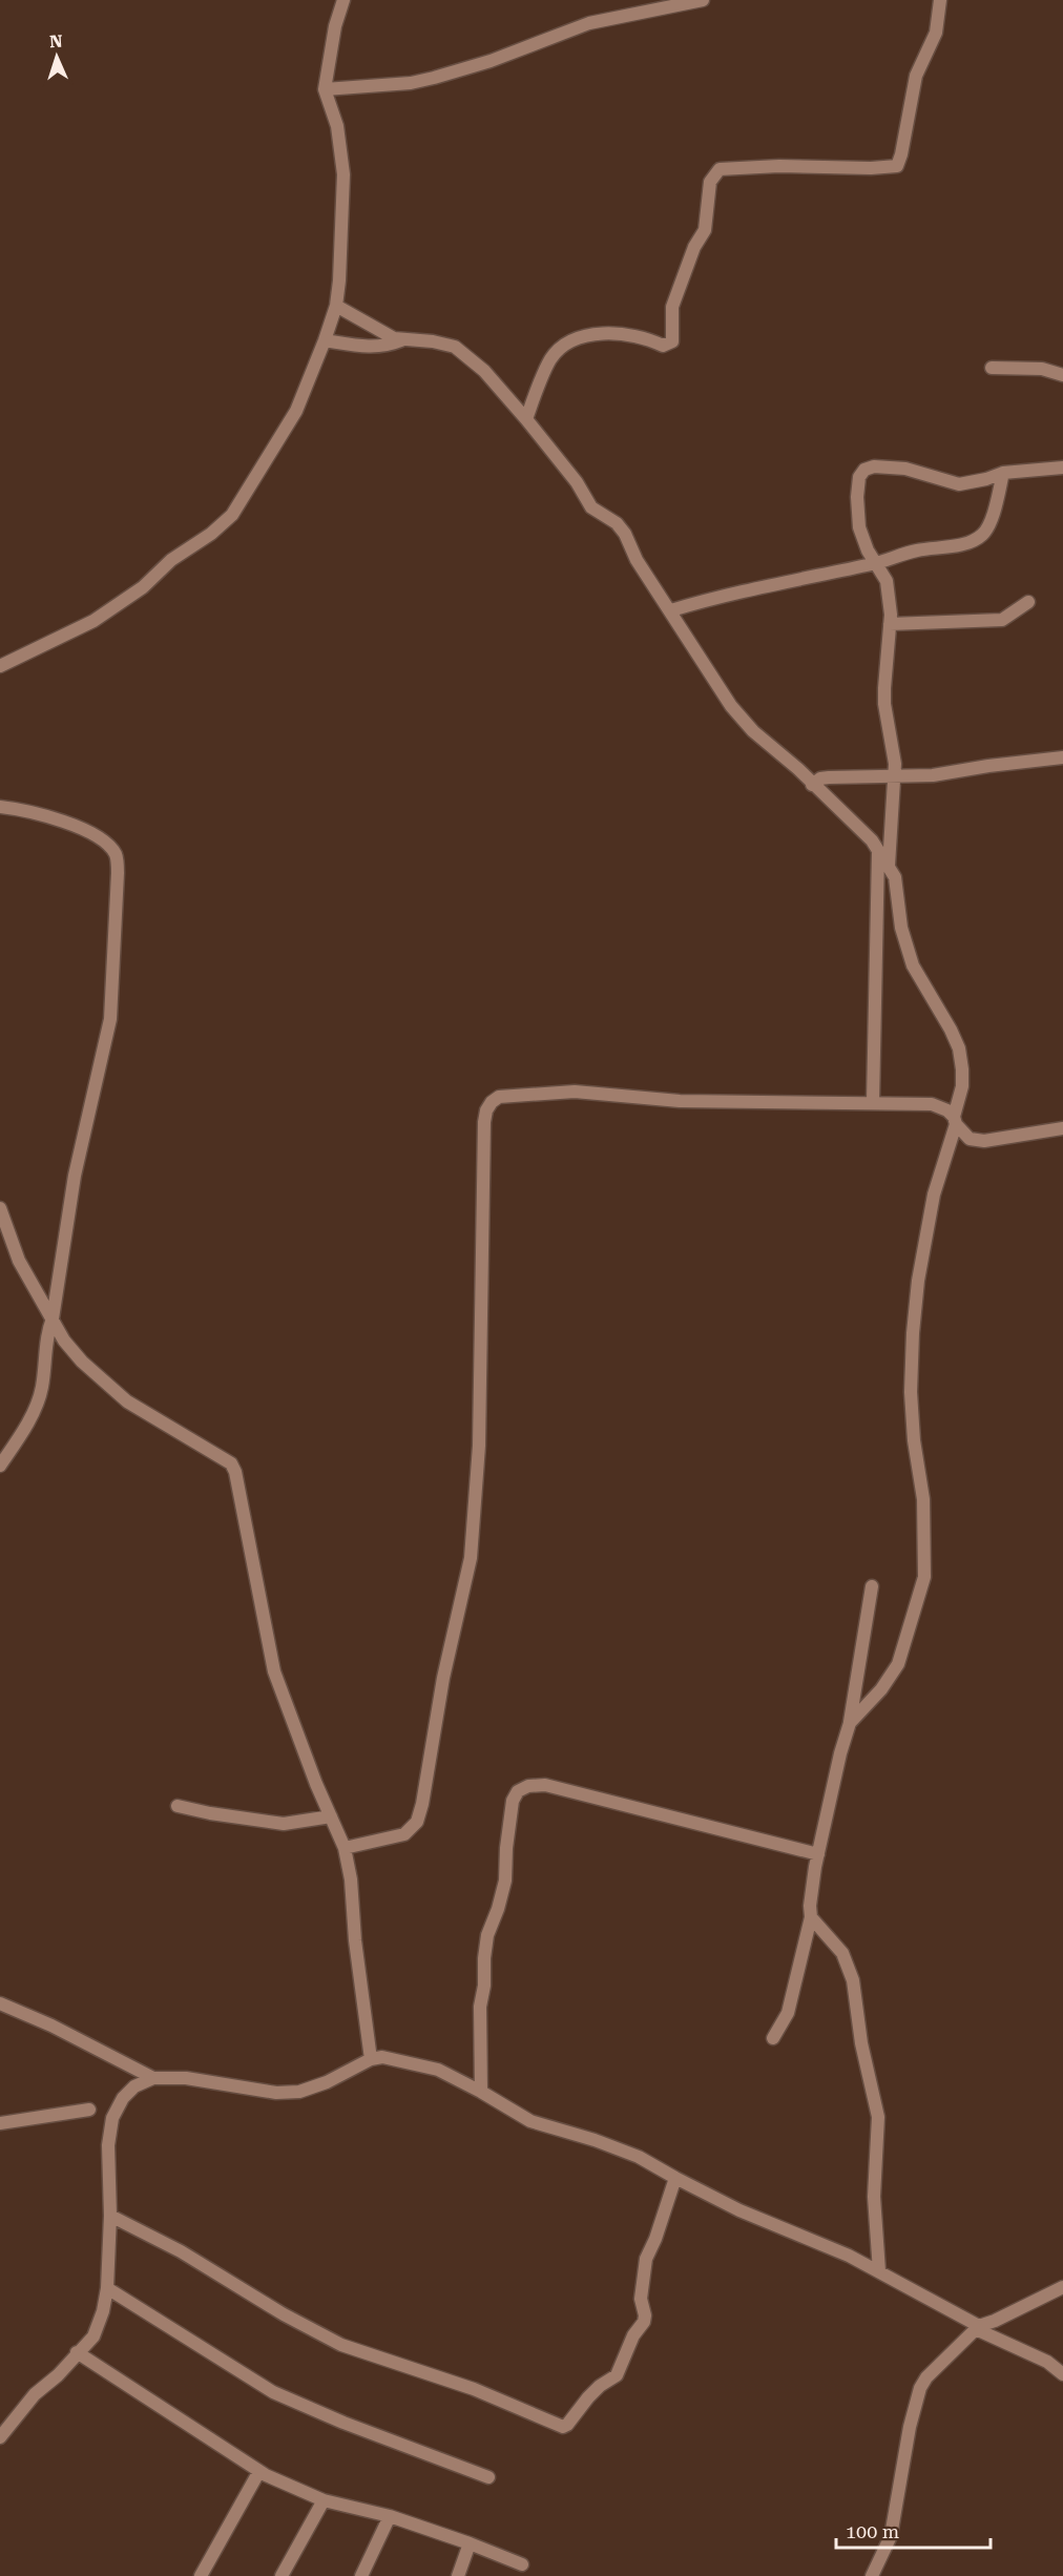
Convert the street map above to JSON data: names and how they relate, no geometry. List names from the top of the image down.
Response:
{
  "scale_bar": "100 m",
  "north": "top"
}
